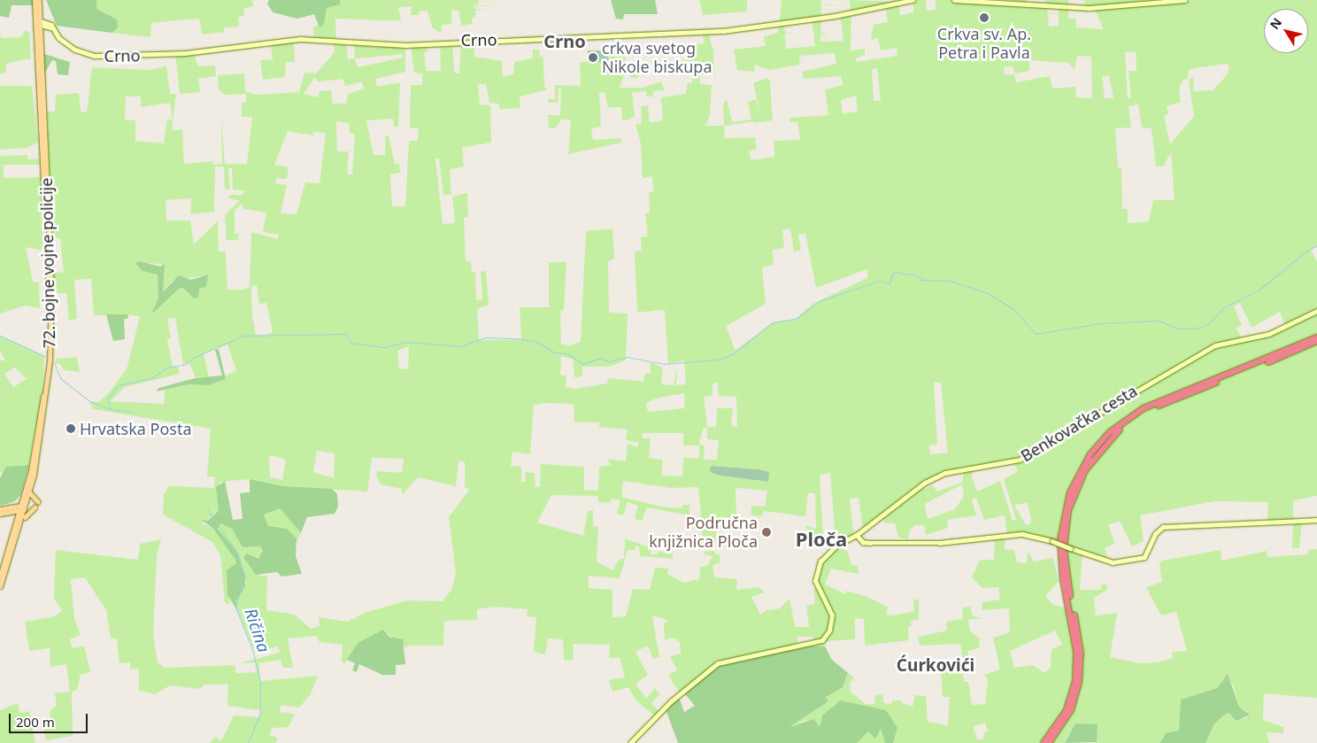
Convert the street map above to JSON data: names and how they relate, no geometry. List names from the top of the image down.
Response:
{
  "streets": {
    "main road": ["72. bojne vojne policije"],
    "street": ["Crno", "Benkovačka cesta"]
  },
  "crossings": [
    ["Crno", "72. bojne vojne policije"]
  ],
  "districts": ["Crno", "Ploča", "Ćurkovići"],
  "water": ["Ričina"],
  "places": [
    "Crkva sv. Ap. Petra i Pavla",
    "crkva svetog Nikole biskupa",
    "Hrvatska Posta",
    "Područna knjižnica Ploča"
  ],
  "scale_bar": "200 m",
  "north": "top left"
}
